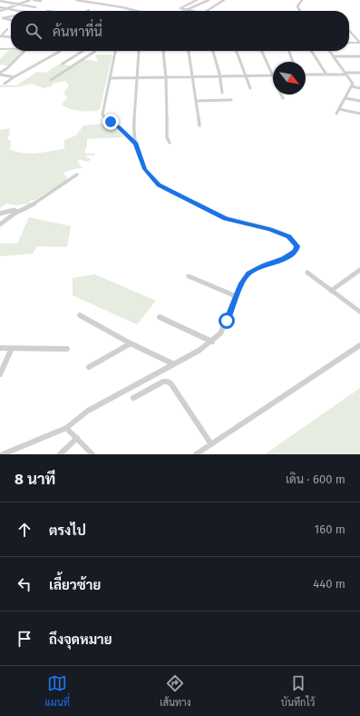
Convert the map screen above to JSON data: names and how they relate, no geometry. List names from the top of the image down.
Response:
{
  "north": "bottom right",
  "page": {
    "search": "ค้นหาที่นี่",
    "heading": ["8 นาที", "เดิน · 600 m"],
    "list": [
      ["ตรงไป", "160 m"],
      ["เลี้ยวซ้าย", "440 m"],
      "ถึงจุดหมาย"
    ],
    "nav": ["แผนที่", "เส้นทาง", "บันทึกไว้"]
  }
}
